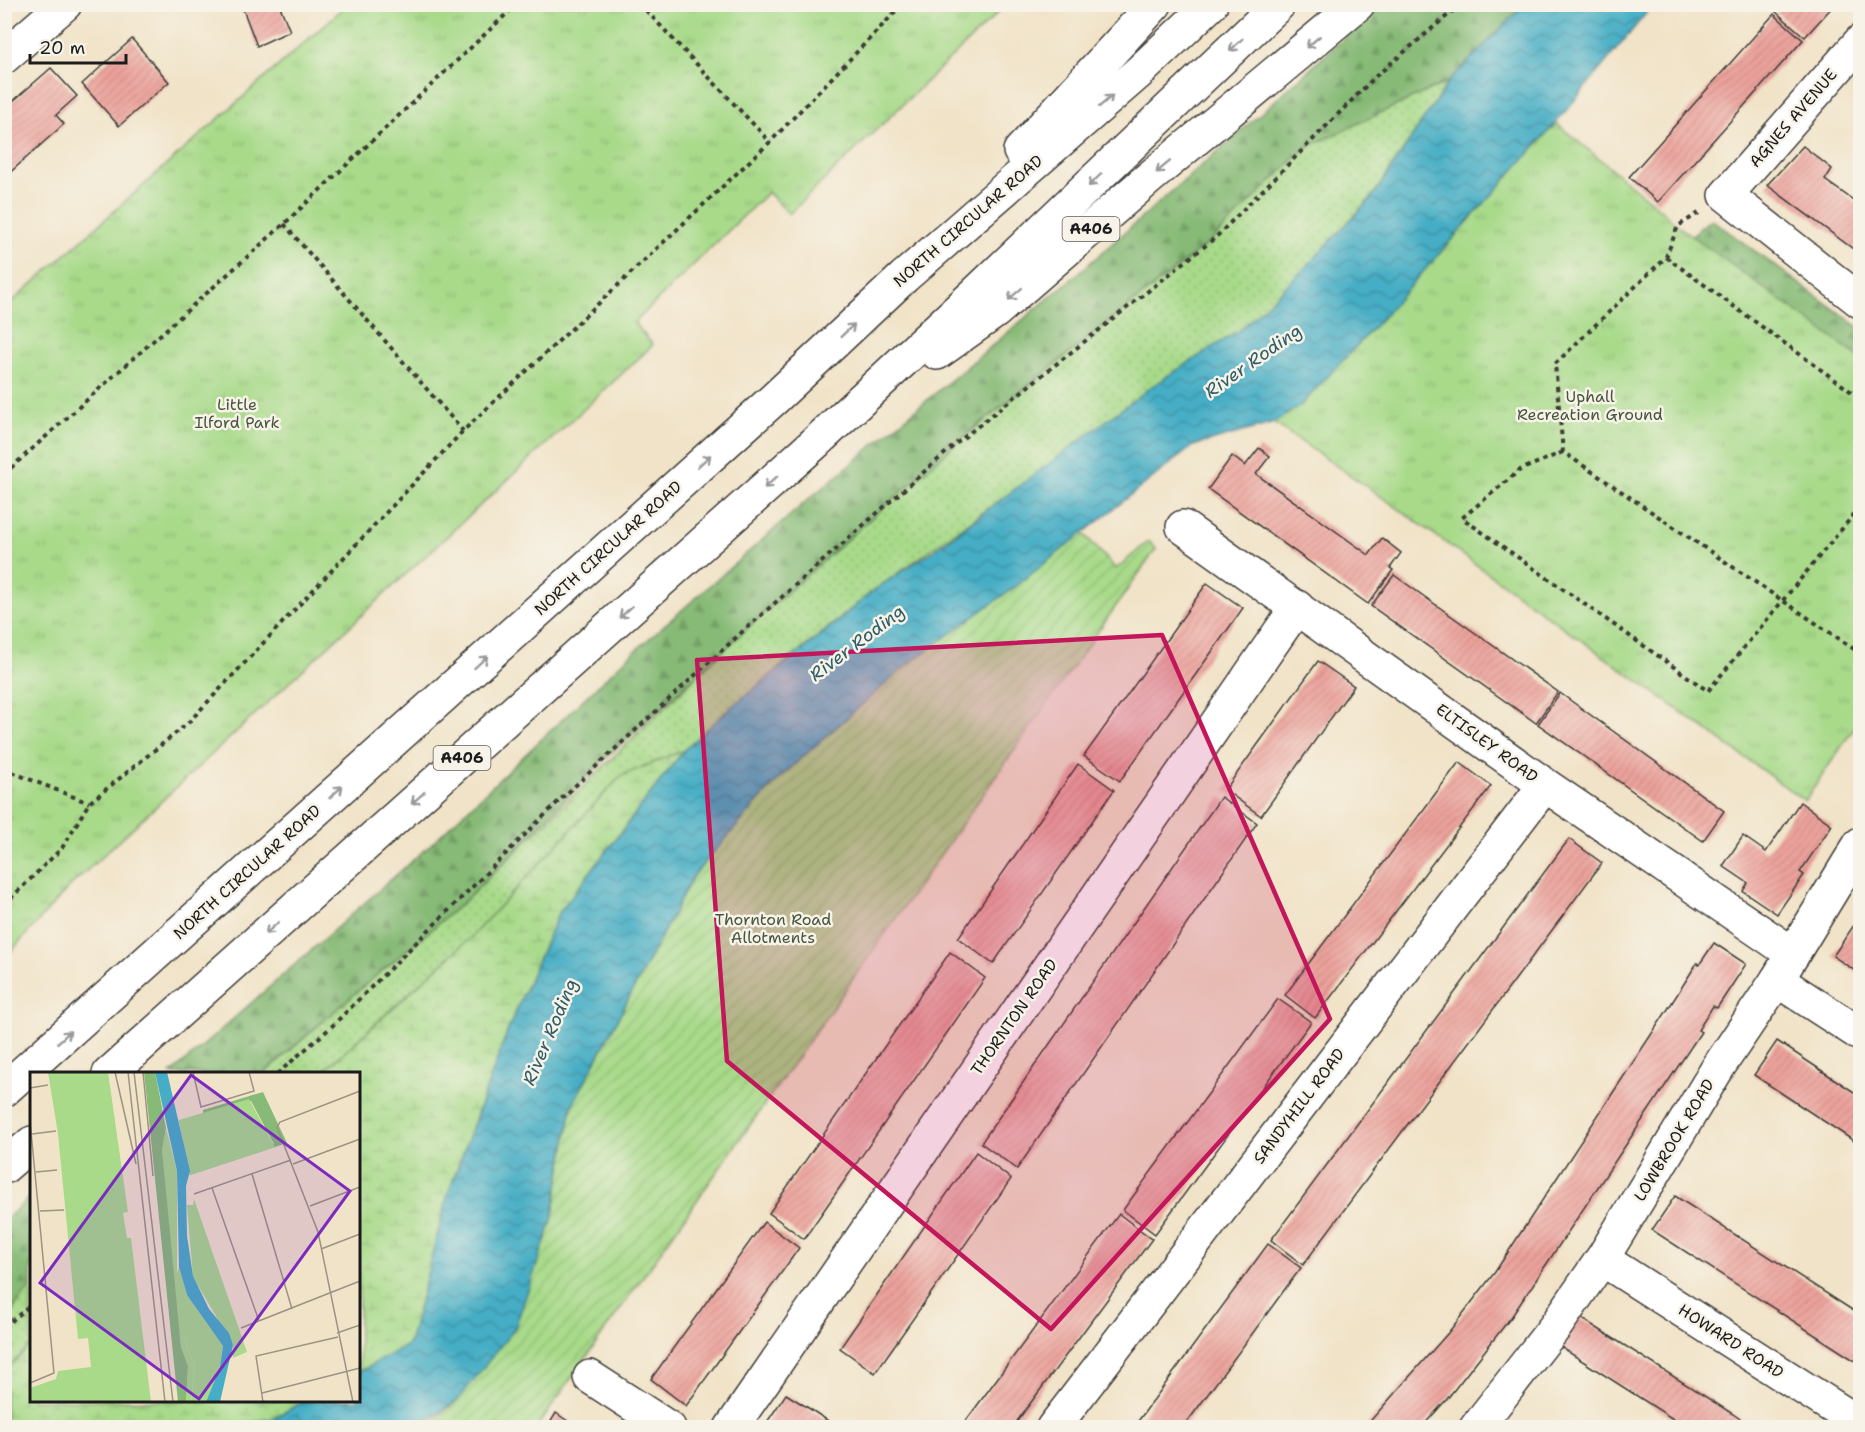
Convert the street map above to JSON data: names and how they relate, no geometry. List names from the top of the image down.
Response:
{
  "streets": {
    "main road": [
      "AGNES AVENUE",
      "NORTH CIRCULAR ROAD",
      "A406",
      "ELTISLEY ROAD",
      "THORNTON ROAD",
      "SANDYHILL ROAD",
      "LOWBROOK ROAD",
      "HOWARD ROAD"
    ]
  },
  "crossings": [
    ["ELTISLEY ROAD", "THORNTON ROAD"],
    ["ELTISLEY ROAD", "SANDYHILL ROAD"],
    ["ELTISLEY ROAD", "LOWBROOK ROAD"],
    ["LOWBROOK ROAD", "HOWARD ROAD"]
  ],
  "water": ["River Roding"],
  "parks": ["Uphall Recreation Ground", "Little Ilford Park", "Thornton Road Allotments"],
  "scale_bar": "20 m"
}
